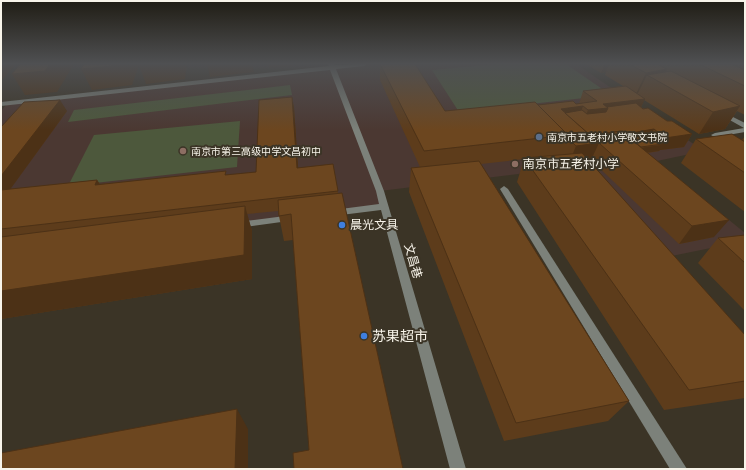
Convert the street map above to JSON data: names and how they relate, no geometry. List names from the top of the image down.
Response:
{
  "streets": {
    "street": ["文昌巷"]
  },
  "places": [
    "南京市五老村小学敬文书院",
    "南京市第三高级中学文昌初中",
    "南京市五老村小学",
    "晨光文具",
    "苏果超市"
  ]
}
